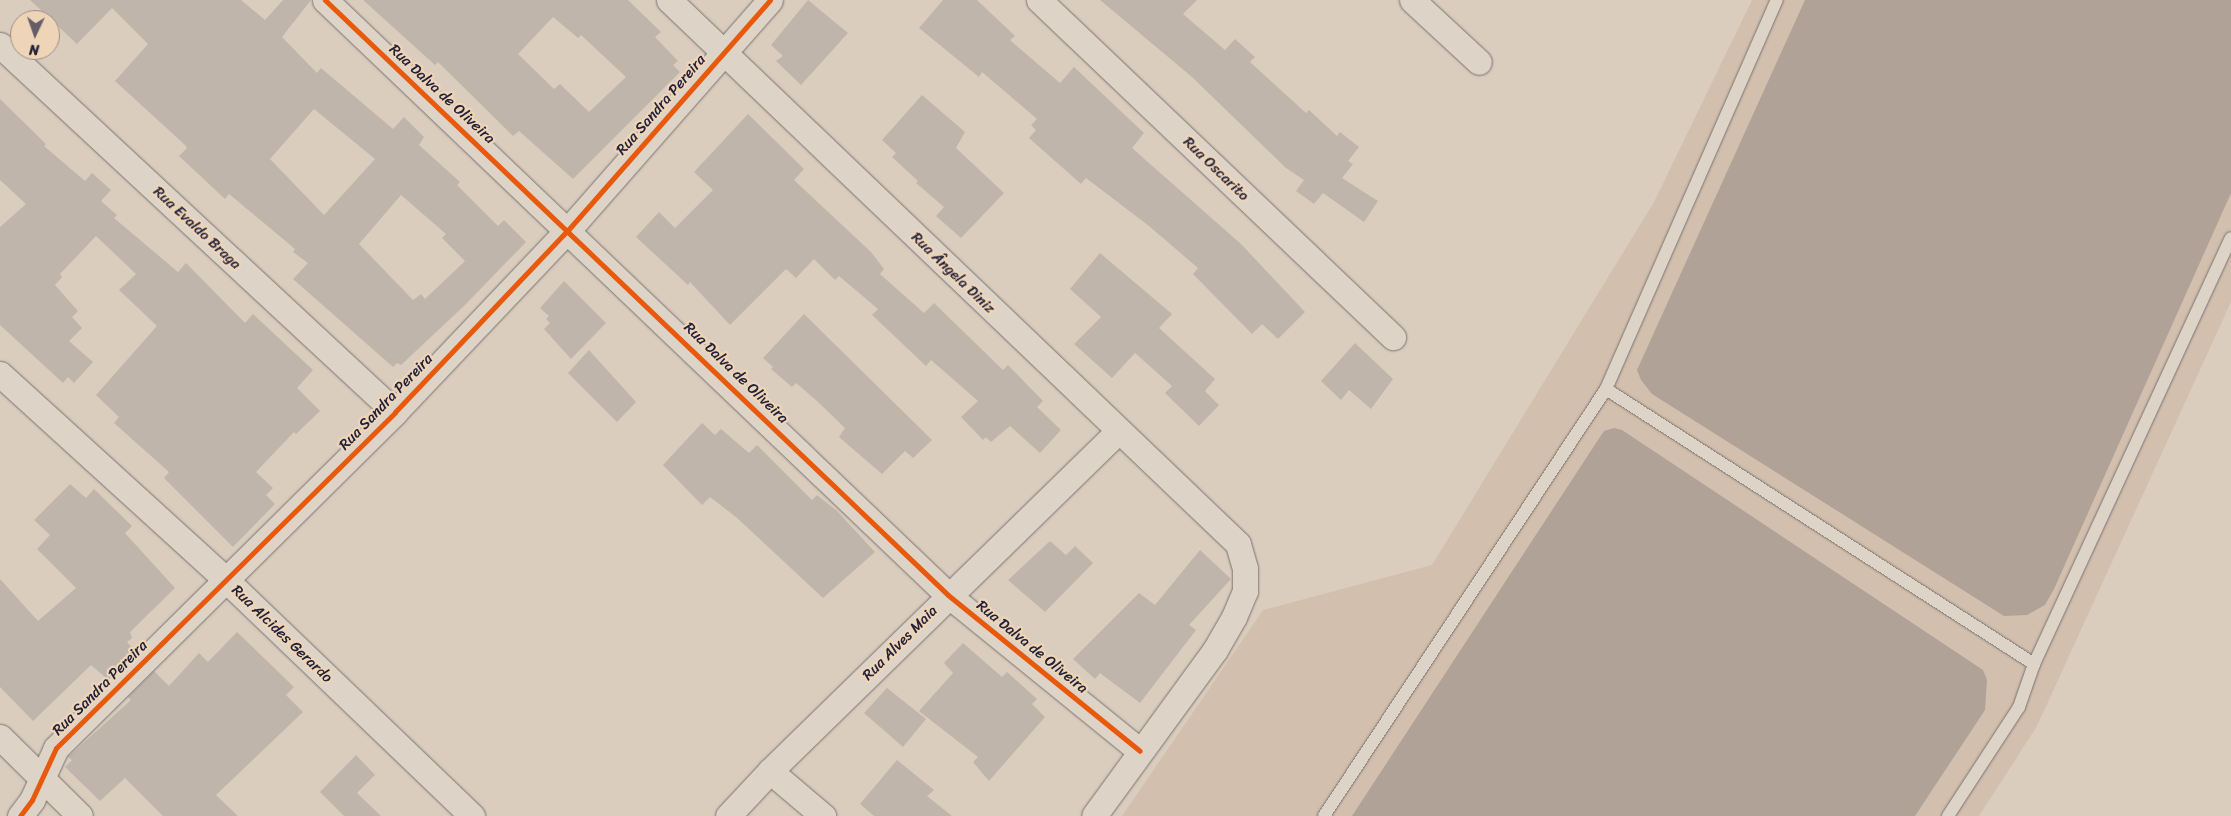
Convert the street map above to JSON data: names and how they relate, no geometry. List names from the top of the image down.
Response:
{
  "streets": {
    "street": [
      "Rua Dalva de Oliveira",
      "Rua Sandra Pereira",
      "Rua Oscarito",
      "Rua Evaldo Braga",
      "Rua Ângela Diniz",
      "Rua Alcides Gerardo",
      "Rua Alves Maia"
    ]
  },
  "crossings": [
    ["Rua Dalva de Oliveira", "Rua Sandra Pereira"],
    ["Rua Dalva de Oliveira", "Rua Ângela Diniz"],
    ["Rua Dalva de Oliveira", "Rua Alves Maia"],
    ["Rua Sandra Pereira", "Rua Evaldo Braga"],
    ["Rua Sandra Pereira", "Rua Ângela Diniz"],
    ["Rua Sandra Pereira", "Rua Alcides Gerardo"],
    ["Rua Ângela Diniz", "Rua Alves Maia"]
  ],
  "north": "bottom"
}
